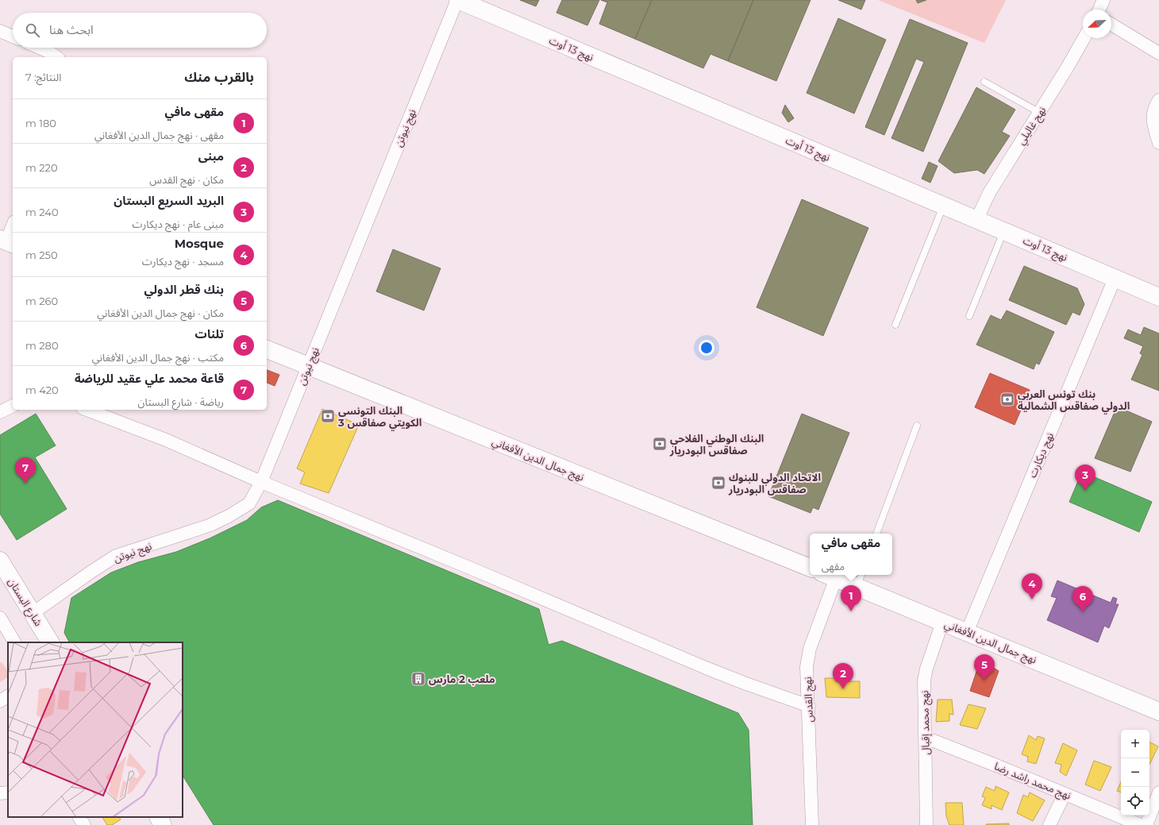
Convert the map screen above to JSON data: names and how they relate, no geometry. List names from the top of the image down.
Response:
{
  "streets": {
    "main road": ["نهج 13 أوت", "نهج جمال الدين الأفغاني", "شارع البستان"],
    "street": [
      "نهج غاليلي",
      "نهج نيوتن",
      "نهج ديكارت",
      "نهج القدس",
      "نهج محمد إقبال",
      "نهج محمد راشد رضا"
    ]
  },
  "crossings": [
    ["نهج 13 أوت", "نهج غاليلي"],
    ["نهج 13 أوت", "نهج نيوتن"],
    ["نهج 13 أوت", "نهج ديكارت"],
    ["نهج نيوتن", "نهج جمال الدين الأفغاني"],
    ["نهج نيوتن", "شارع البستان"],
    ["نهج ديكارت", "نهج جمال الدين الأفغاني"],
    ["نهج جمال الدين الأفغاني", "نهج القدس"],
    ["نهج جمال الدين الأفغاني", "نهج محمد إقبال"],
    ["نهج محمد إقبال", "نهج محمد راشد رضا"]
  ],
  "places": {
    "bank": [
      "بنك تونس العربي الدولي صفاقس الشمالية",
      "البنك التونسي الكويتي صفاقس 3",
      "البنك الوطني الفلاحي صفاقس البودريار",
      "الاتحاد الدولي للبنوك صفاقس البودريار"
    ],
    "building": ["ملعب 2 مارس"]
  },
  "north": "bottom left",
  "page": {
    "search": "ابحث هنا",
    "heading": ["بالقرب منك", "النتائج: 7"],
    "list": [
      {
        "mark": "1",
        "name": "مقهى مافي",
        "note": "مقهى · نهج جمال الدين الأفغاني",
        "value": "180 m"
      },
      {
        "mark": "2",
        "name": "مبنى",
        "note": "مكان · نهج القدس",
        "value": "220 m"
      },
      {
        "mark": "3",
        "name": "البريد السريع البستان",
        "note": "مبنى عام · نهج ديكارت",
        "value": "240 m"
      },
      {
        "mark": "4",
        "name": "Mosque",
        "note": "مسجد · نهج ديكارت",
        "value": "250 m"
      },
      {
        "mark": "5",
        "name": "بنك قطر الدولي",
        "note": "مكان · نهج جمال الدين الأفغاني",
        "value": "260 m"
      },
      {
        "mark": "6",
        "name": "تلنات",
        "note": "مكتب · نهج جمال الدين الأفغاني",
        "value": "280 m"
      },
      {
        "mark": "7",
        "name": "قاعة محمد علي عقيد للرياضة",
        "note": "رياضة · شارع البستان",
        "value": "420 m"
      }
    ],
    "pins": [
      "7",
      "3",
      "4",
      "1",
      "6",
      "5",
      "2"
    ],
    "popup": ["مقهى مافي", "مقهى"],
    "map_buttons": ["+", "−"]
  }
}
